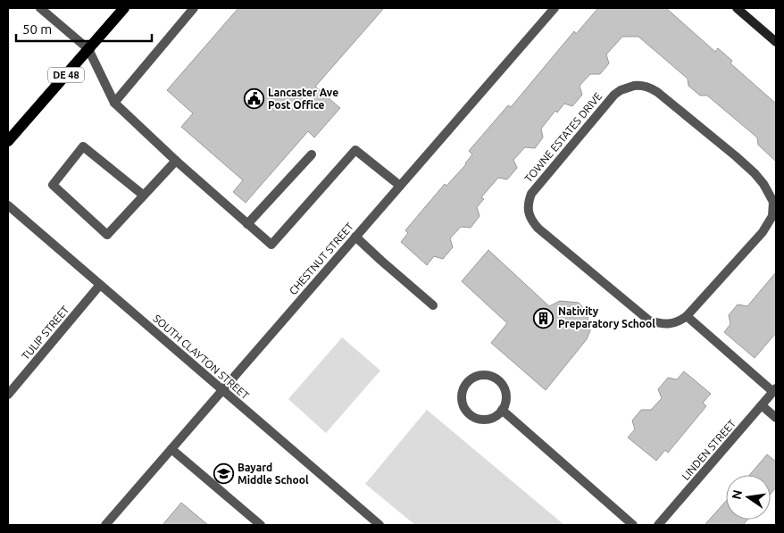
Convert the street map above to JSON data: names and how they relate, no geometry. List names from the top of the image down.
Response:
{
  "streets": {
    "main road": ["DE 48"],
    "street": [
      "TOWNE ESTATES DRIVE",
      "CHESTNUT STREET",
      "TULIP STREET",
      "SOUTH CLAYTON STREET",
      "LINDEN STREET"
    ]
  },
  "crossings": [
    ["CHESTNUT STREET", "SOUTH CLAYTON STREET"],
    ["TULIP STREET", "SOUTH CLAYTON STREET"]
  ],
  "places": {
    "public building": ["Lancaster Ave Post Office"],
    "building": ["Nativity Preparatory School"],
    "school or university": ["Bayard Middle School"]
  },
  "scale_bar": "50 m",
  "north": "left"
}
